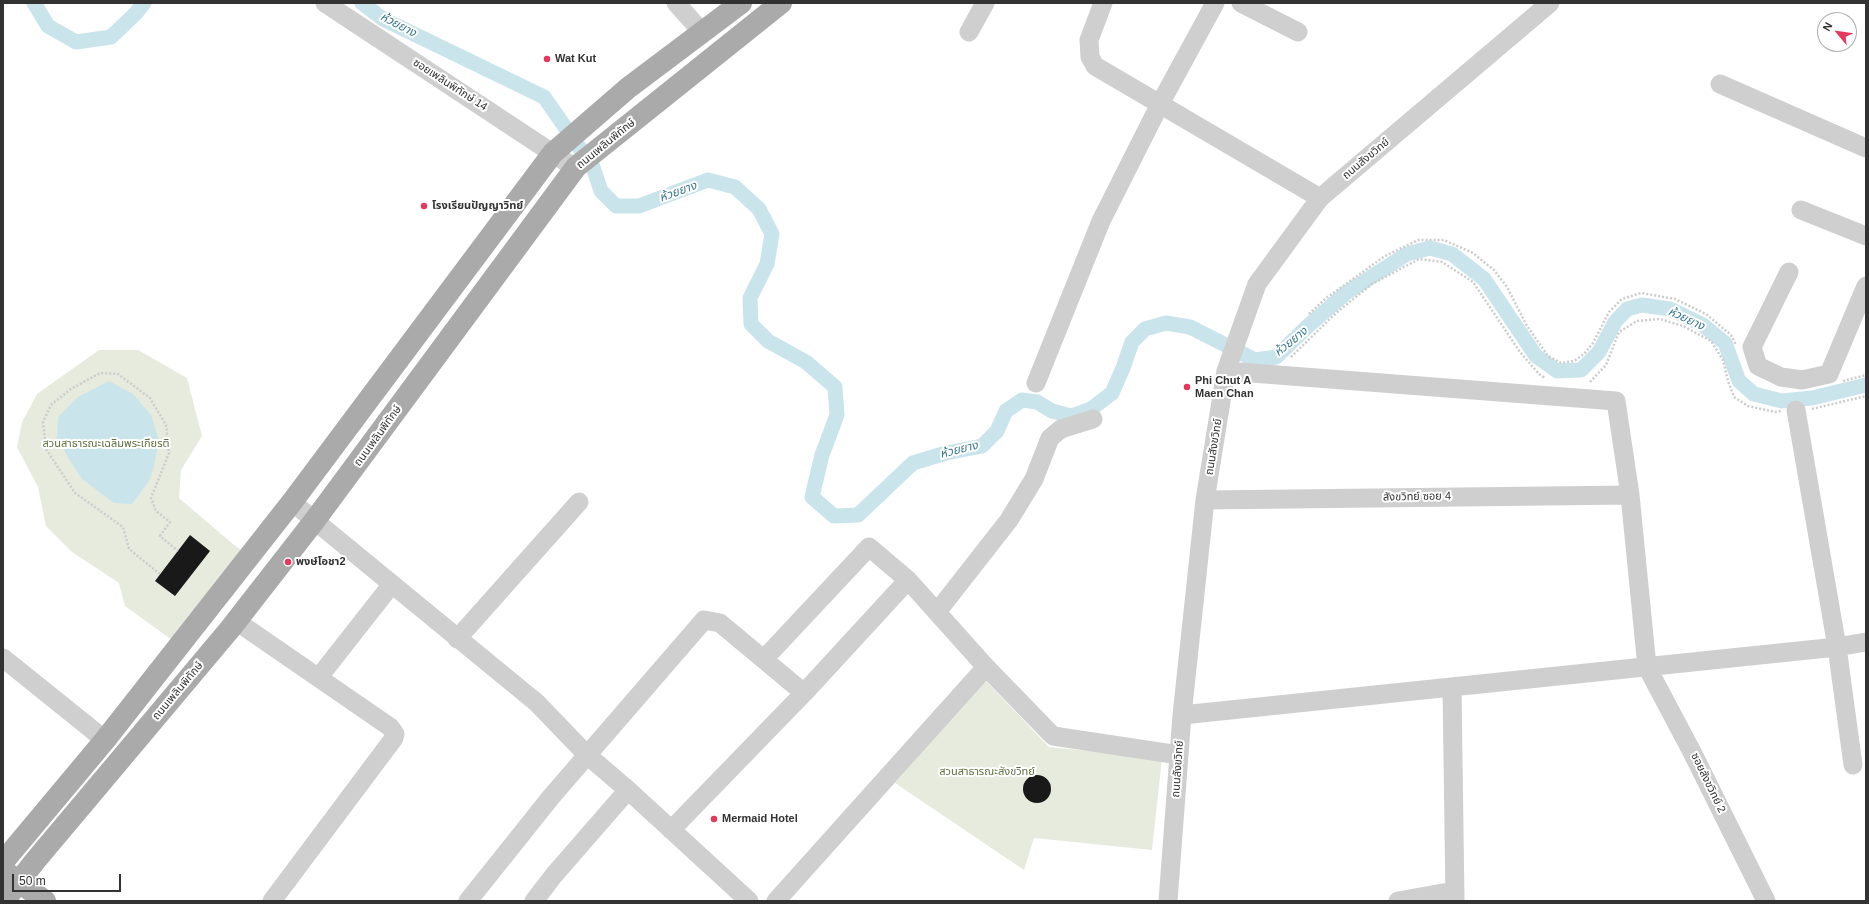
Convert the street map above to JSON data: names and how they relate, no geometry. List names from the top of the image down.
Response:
{
  "streets": {
    "main road": ["ถนนเพลินพิทักษ์"],
    "street": [
      "ซอยเพลินพิทักษ์ 14",
      "ถนนสังขวิทย์",
      "สังขวิทย์ ซอย 4",
      "ซอยสังขวิทย์ 2"
    ]
  },
  "crossings": [
    ["ซอยเพลินพิทักษ์ 14", "ถนนเพลินพิทักษ์"],
    ["ถนนสังขวิทย์", "สังขวิทย์ ซอย 4"]
  ],
  "water": ["ห้วยยาง"],
  "parks": ["สวนสาธารณะเฉลิมพระเกียรติ", "สวนสาธารณะสังขวิทย์"],
  "places": [
    "Wat Kut",
    "โรงเรียนปัญญาวิทย์",
    "Phi Chut A Maen Chan",
    "พงษ์โอชา2",
    "Mermaid Hotel"
  ],
  "scale_bar": "50 m",
  "north": "top left"
}
